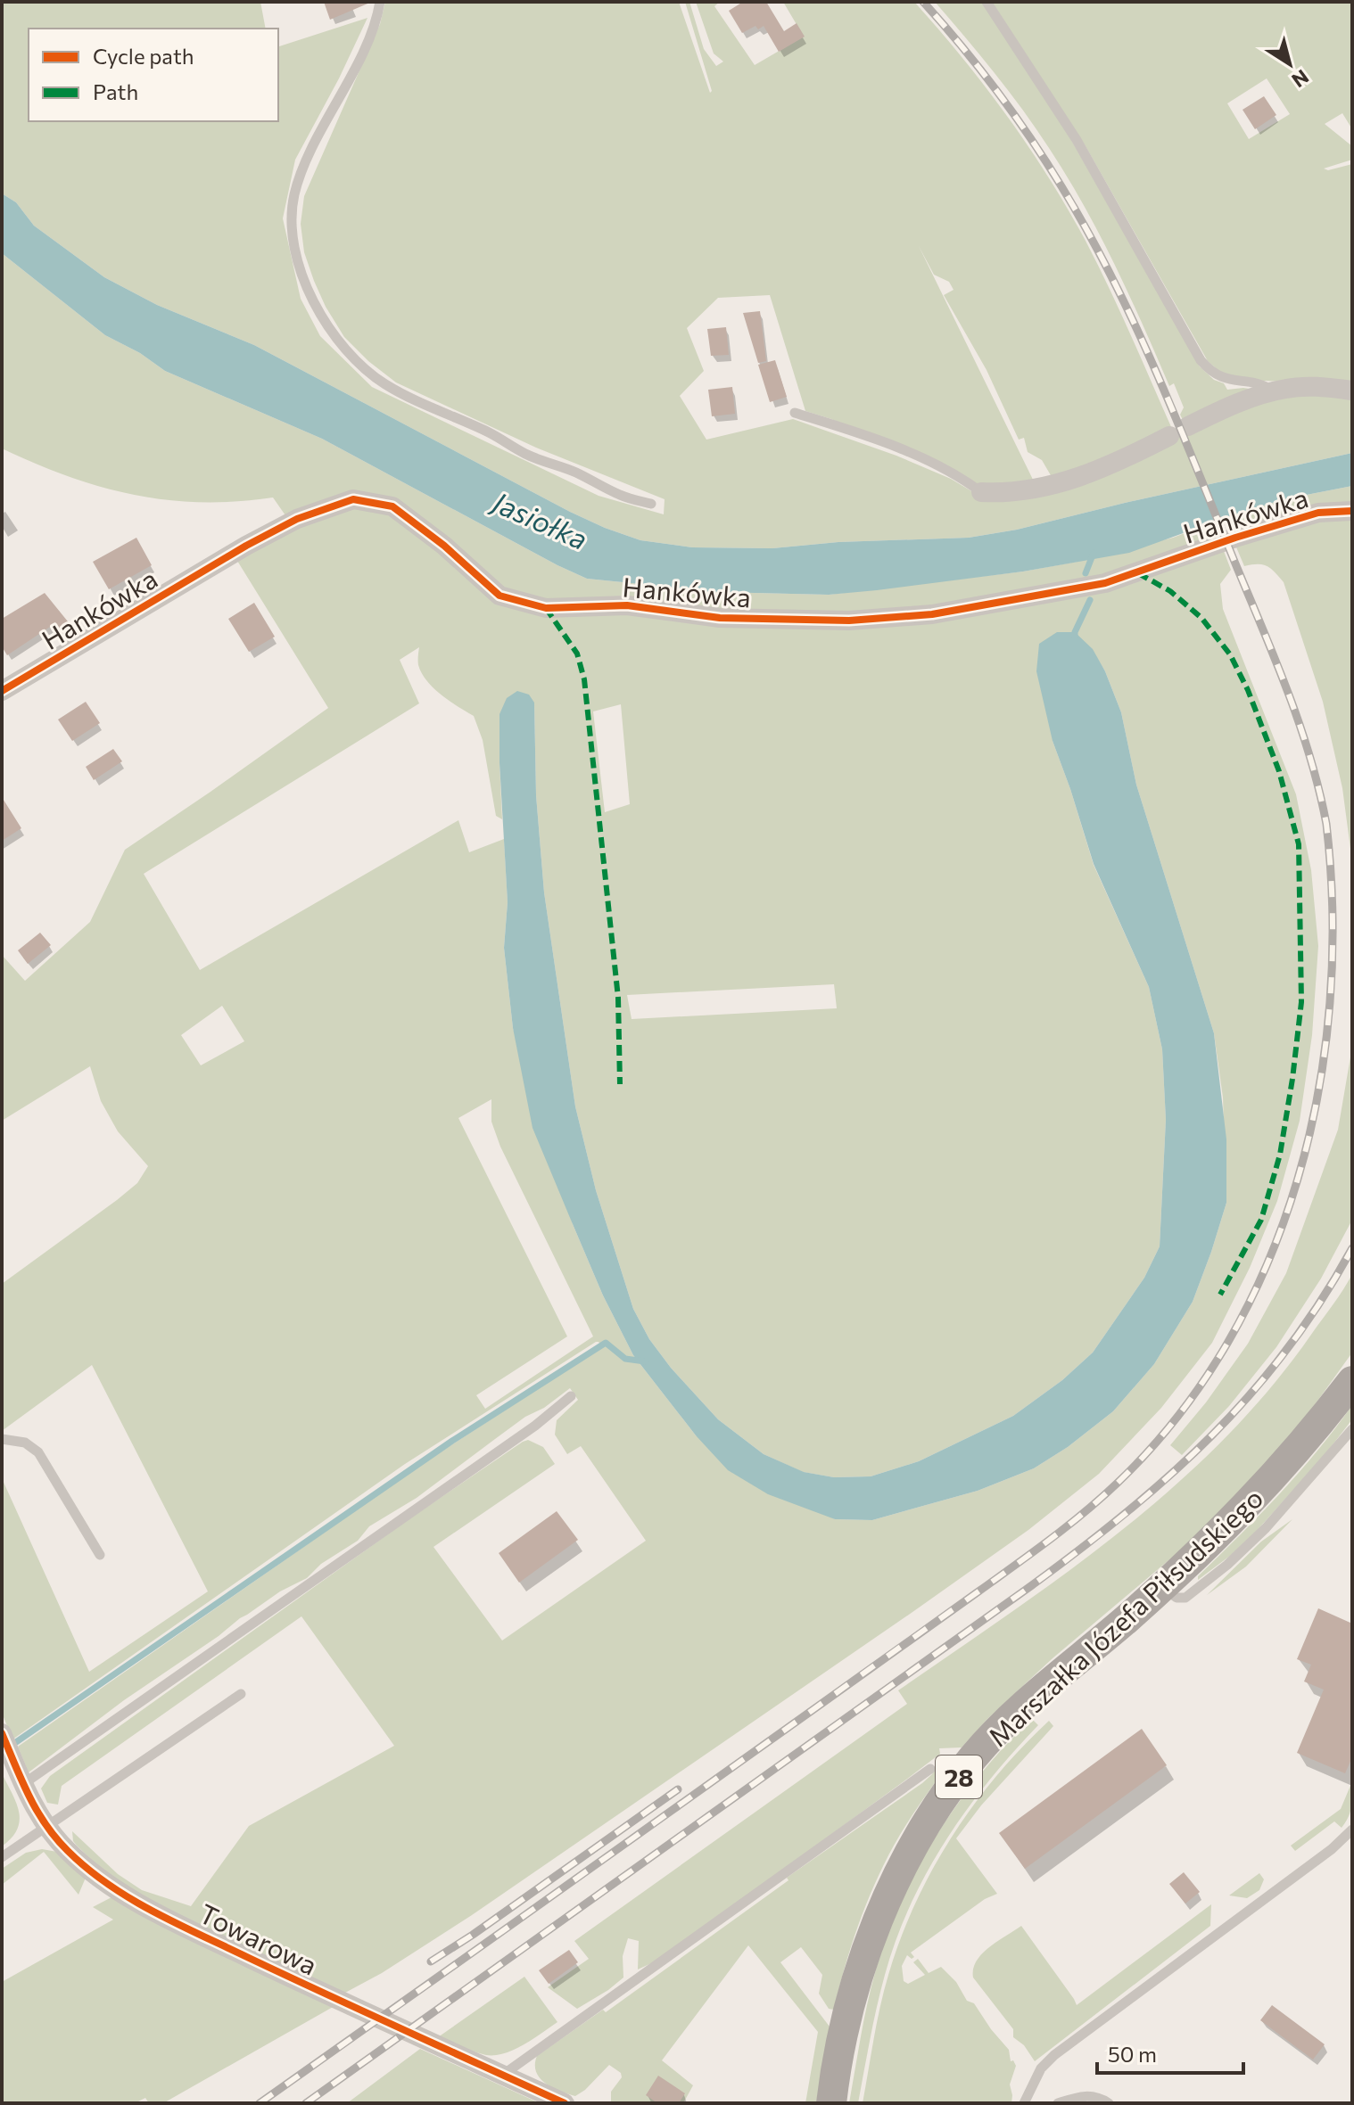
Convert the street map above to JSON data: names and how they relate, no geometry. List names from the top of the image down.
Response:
{
  "streets": {
    "main road": ["Marszałka Józefa Piłsudskiego", "28"],
    "street": ["Hankówka", "Towarowa"]
  },
  "water": ["Jasiołka"],
  "legend": ["Cycle path", "Path"],
  "scale_bar": "50 m",
  "north": "bottom right"
}
